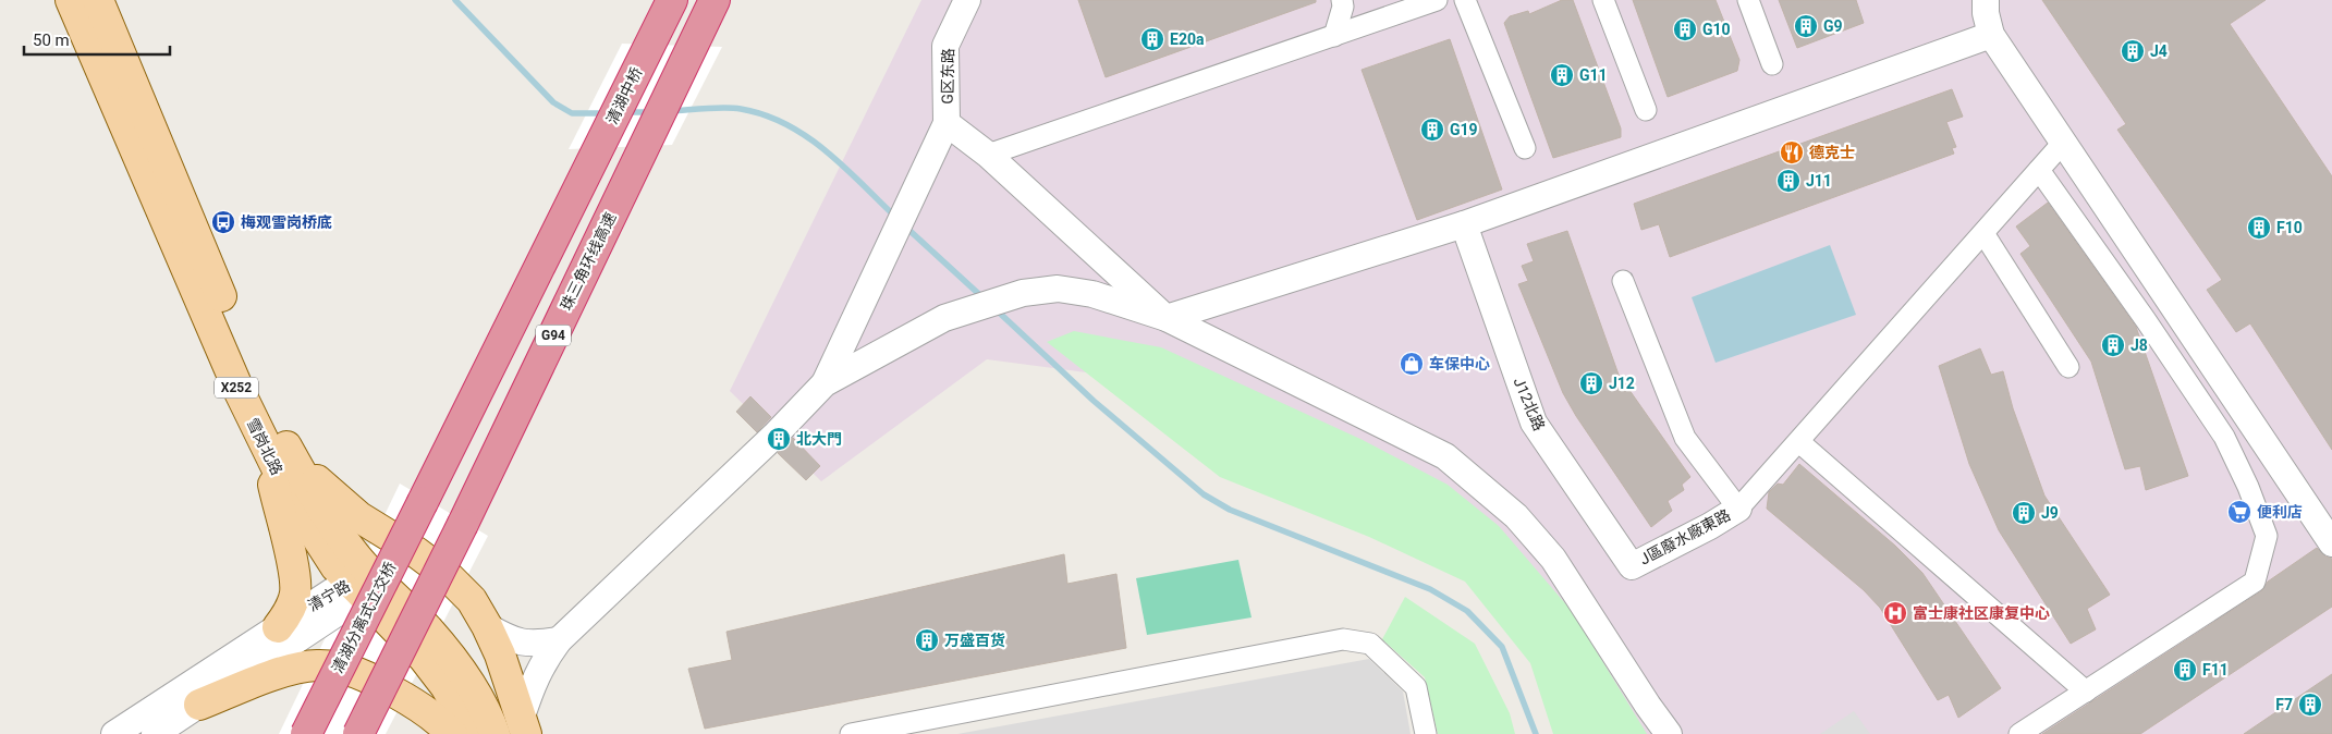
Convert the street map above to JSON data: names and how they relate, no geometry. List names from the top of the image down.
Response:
{
  "streets": {
    "highway": [
      "清湖中桥",
      "珠三角环线高速",
      "G94",
      "清湖分离式立交桥"
    ],
    "main road": ["X252", "雪岗北路"],
    "street": [
      "G区东路",
      "J12北路",
      "J區廢水廠東路",
      "清宁路"
    ]
  },
  "crossings": [
    ["清湖中桥", "清湖分离式立交桥"],
    ["J12北路", "J區廢水廠東路"],
    ["雪岗北路", "清宁路"]
  ],
  "places": {
    "building": [
      "G9",
      "G10",
      "E20a",
      "J4",
      "G11",
      "G19",
      "J11",
      "F10",
      "J8",
      "J12",
      "北大門",
      "J9",
      "万盛百货",
      "F11",
      "F7"
    ],
    "restaurant": ["德克士"],
    "bus stop": ["梅观雪岗桥底"],
    "shop": ["车保中心"],
    "supermarket": ["便利店"],
    "hospital": ["富士康社区康复中心"]
  },
  "scale_bar": "50 m"
}
